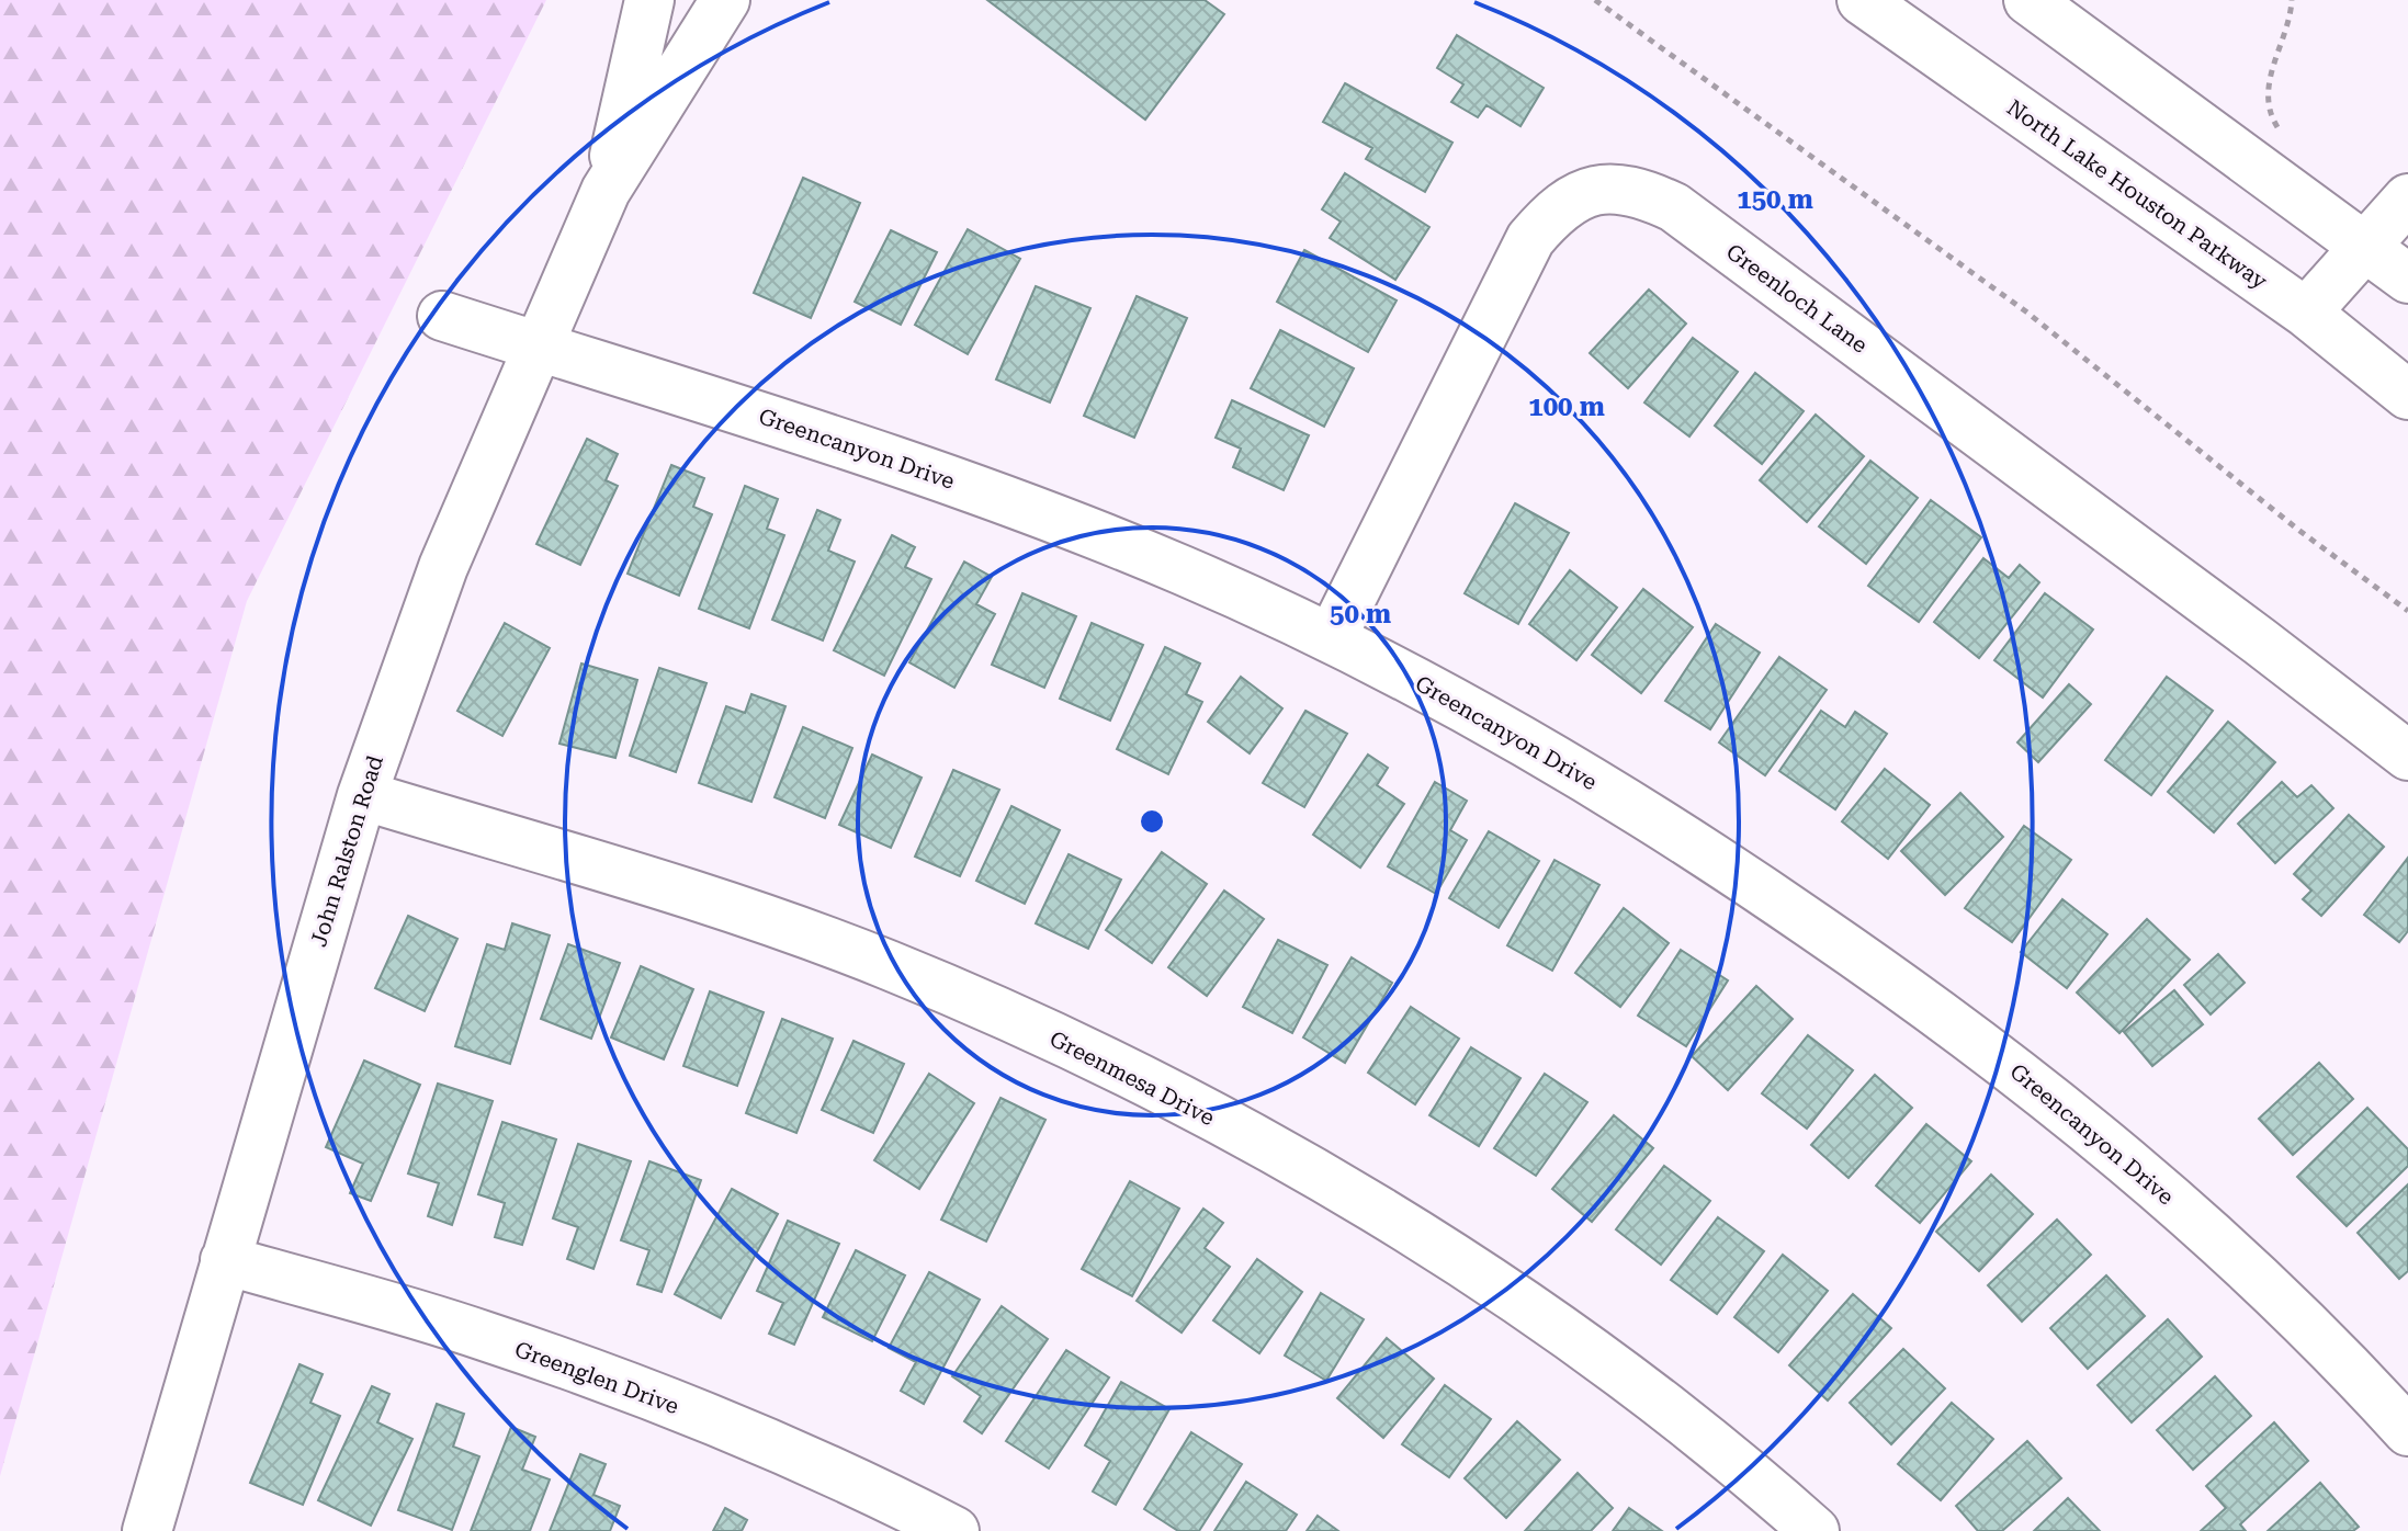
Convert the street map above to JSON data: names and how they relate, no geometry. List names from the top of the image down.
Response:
{
  "streets": {
    "street": [
      "North Lake Houston Parkway",
      "Greenloch Lane",
      "Greencanyon Drive",
      "John Ralston Road",
      "Greenmesa Drive",
      "Greenglen Drive"
    ]
  },
  "crossings": [
    ["Greenloch Lane", "Greencanyon Drive"],
    ["Greencanyon Drive", "John Ralston Road"],
    ["John Ralston Road", "Greenmesa Drive"],
    ["John Ralston Road", "Greenglen Drive"]
  ],
  "rings": ["150 m", "100 m", "50 m"]
}
